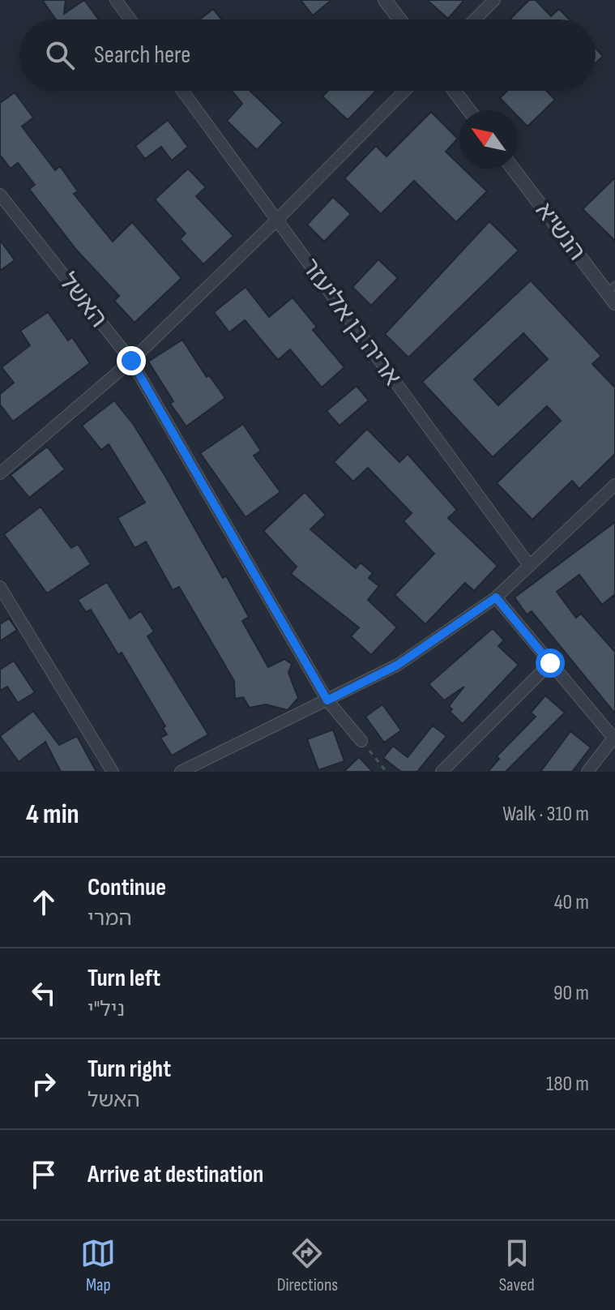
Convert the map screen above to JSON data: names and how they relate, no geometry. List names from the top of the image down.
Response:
{
  "streets": {
    "street": ["הנשיא", "האשל", "אריה בן אליעזר"]
  },
  "north": "top left",
  "page": {
    "search": "Search here",
    "heading": ["4 min", "Walk · 310 m"],
    "list": [
      ["Continue", "המרי", "40 m"],
      ["Turn left", "ניל\"י", "90 m"],
      ["Turn right", "האשל", "180 m"],
      "Arrive at destination"
    ],
    "nav": ["Map", "Directions", "Saved"]
  }
}
